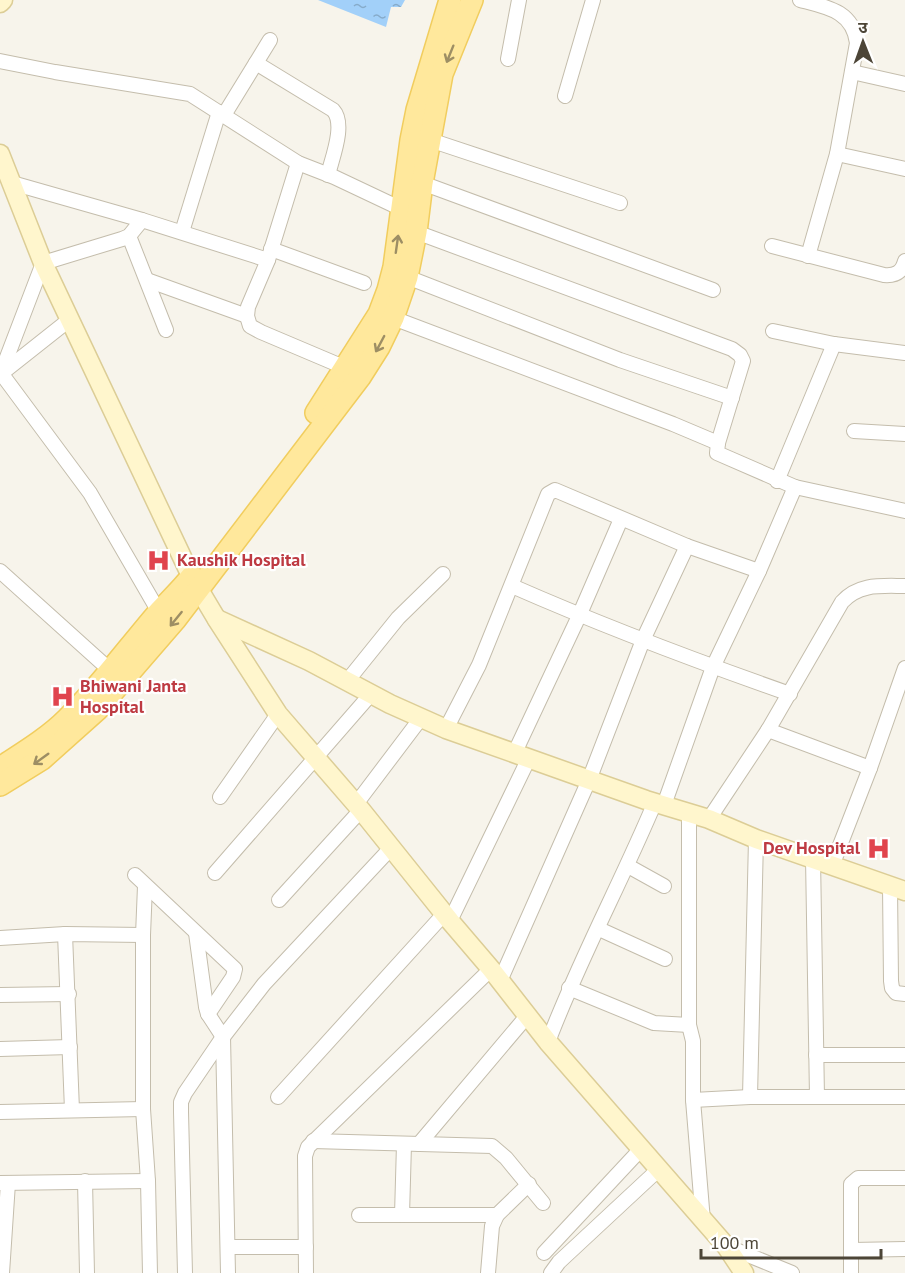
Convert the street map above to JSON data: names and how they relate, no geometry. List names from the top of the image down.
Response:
{
  "places": {
    "hospital": ["Kaushik Hospital", "Bhiwani Janta Hospital", "Dev Hospital"]
  },
  "scale_bar": "100 m",
  "north": "top"
}
